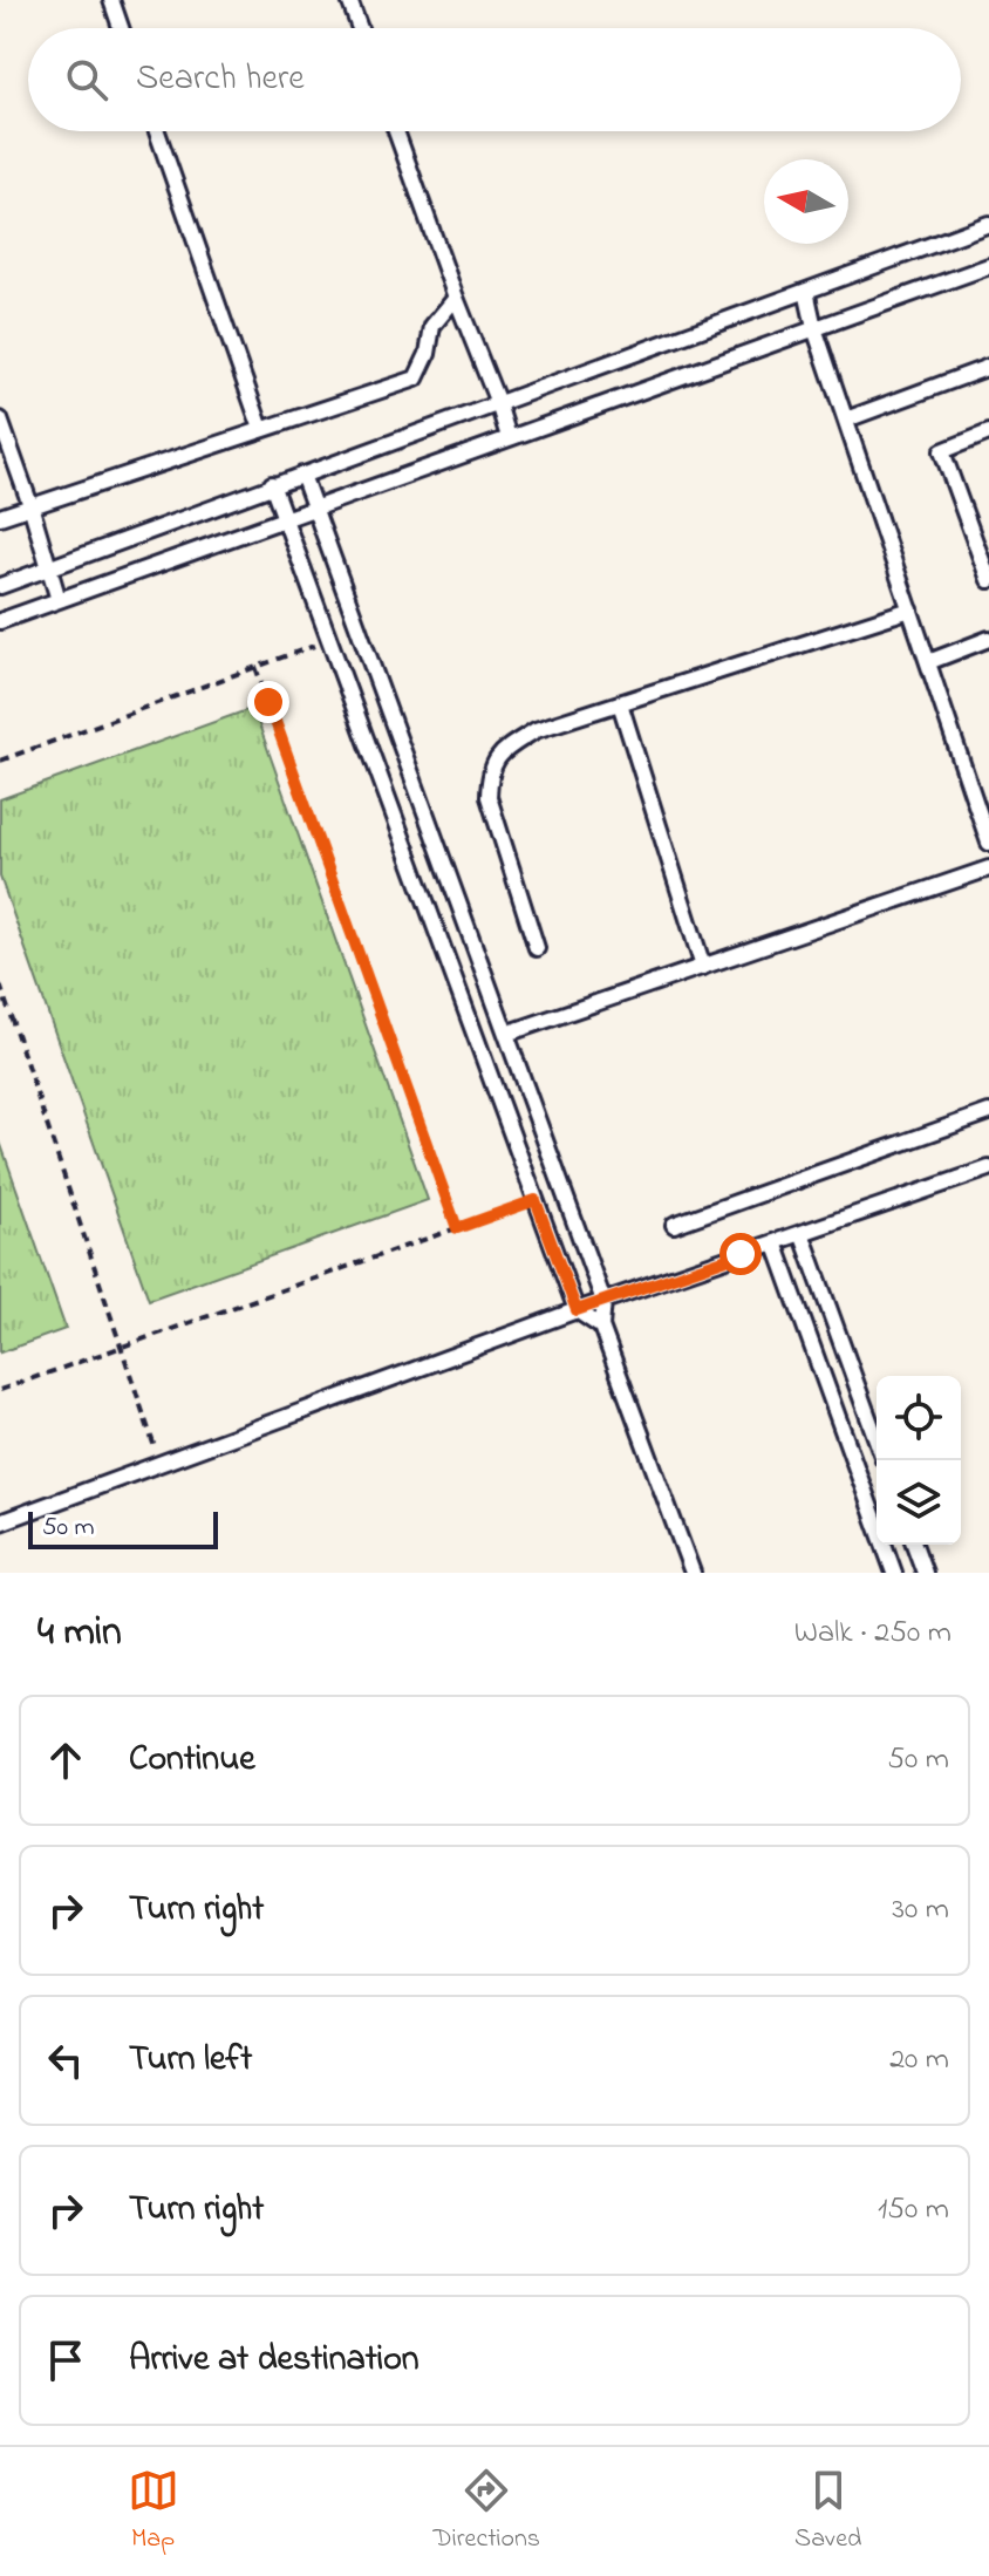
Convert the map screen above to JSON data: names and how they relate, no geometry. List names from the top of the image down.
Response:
{
  "scale_bar": "50 m",
  "north": "left",
  "page": {
    "search": "Search here",
    "scale": "50 m",
    "heading": ["4 min", "Walk · 250 m"],
    "list": [
      ["Continue", "50 m"],
      ["Turn right", "30 m"],
      ["Turn left", "20 m"],
      ["Turn right", "150 m"],
      "Arrive at destination"
    ],
    "nav": ["Map", "Directions", "Saved"]
  }
}
